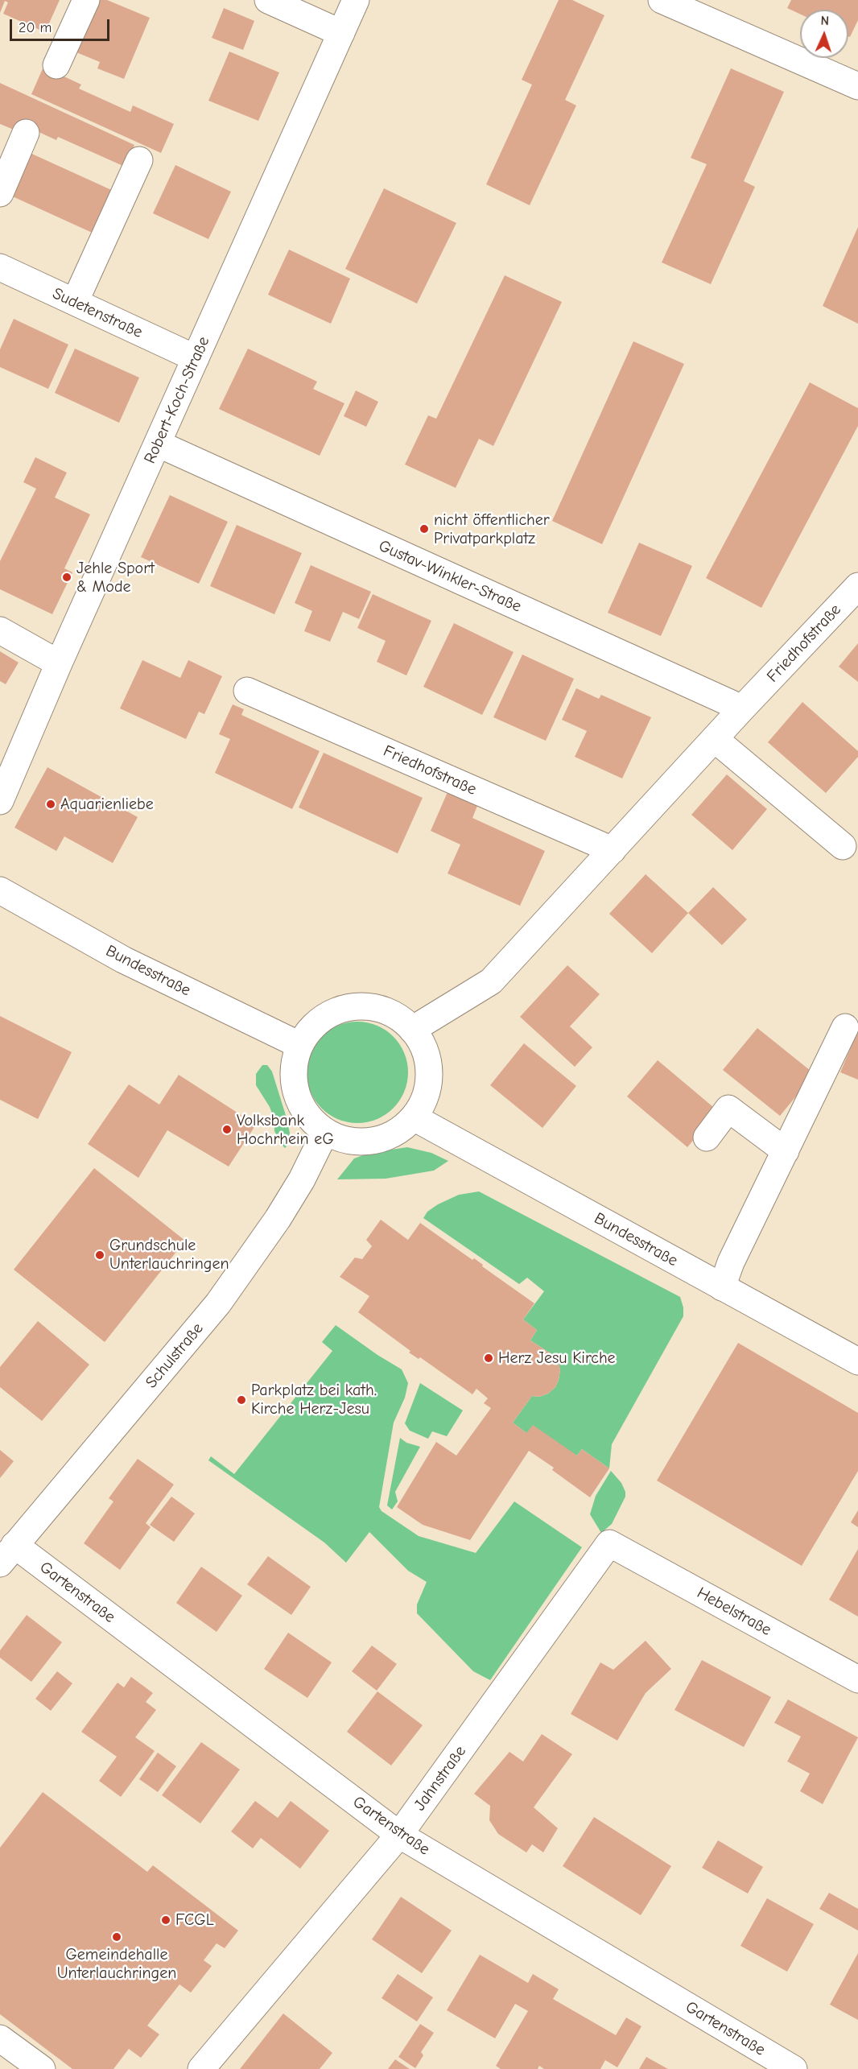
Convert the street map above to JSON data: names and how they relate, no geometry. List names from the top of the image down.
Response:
{
  "streets": {
    "street": [
      "Sudetenstraße",
      "Robert-Koch-Straße",
      "Gustav-Winkler-Straße",
      "Friedhofstraße",
      "Bundesstraße",
      "Schulstraße",
      "Gartenstraße",
      "Hebelstraße",
      "Jahnstraße"
    ]
  },
  "crossings": [
    ["Sudetenstraße", "Robert-Koch-Straße"],
    ["Robert-Koch-Straße", "Gustav-Winkler-Straße"],
    ["Gustav-Winkler-Straße", "Friedhofstraße"],
    ["Friedhofstraße", "Bundesstraße"],
    ["Friedhofstraße", "Schulstraße"],
    ["Bundesstraße", "Schulstraße"],
    ["Schulstraße", "Gartenstraße"],
    ["Gartenstraße", "Jahnstraße"],
    ["Hebelstraße", "Jahnstraße"]
  ],
  "places": [
    "nicht öffentlicher Privatparkplatz",
    "Jehle Sport & Mode",
    "Aquarienliebe",
    "Volksbank Hochrhein eG",
    "Grundschule Unterlauchringen",
    "Herz Jesu Kirche",
    "Parkplatz bei kath. Kirche Herz-Jesu",
    "FCGL",
    "Gemeindehalle Unterlauchringen"
  ],
  "scale_bar": "20 m",
  "north": "top"
}
